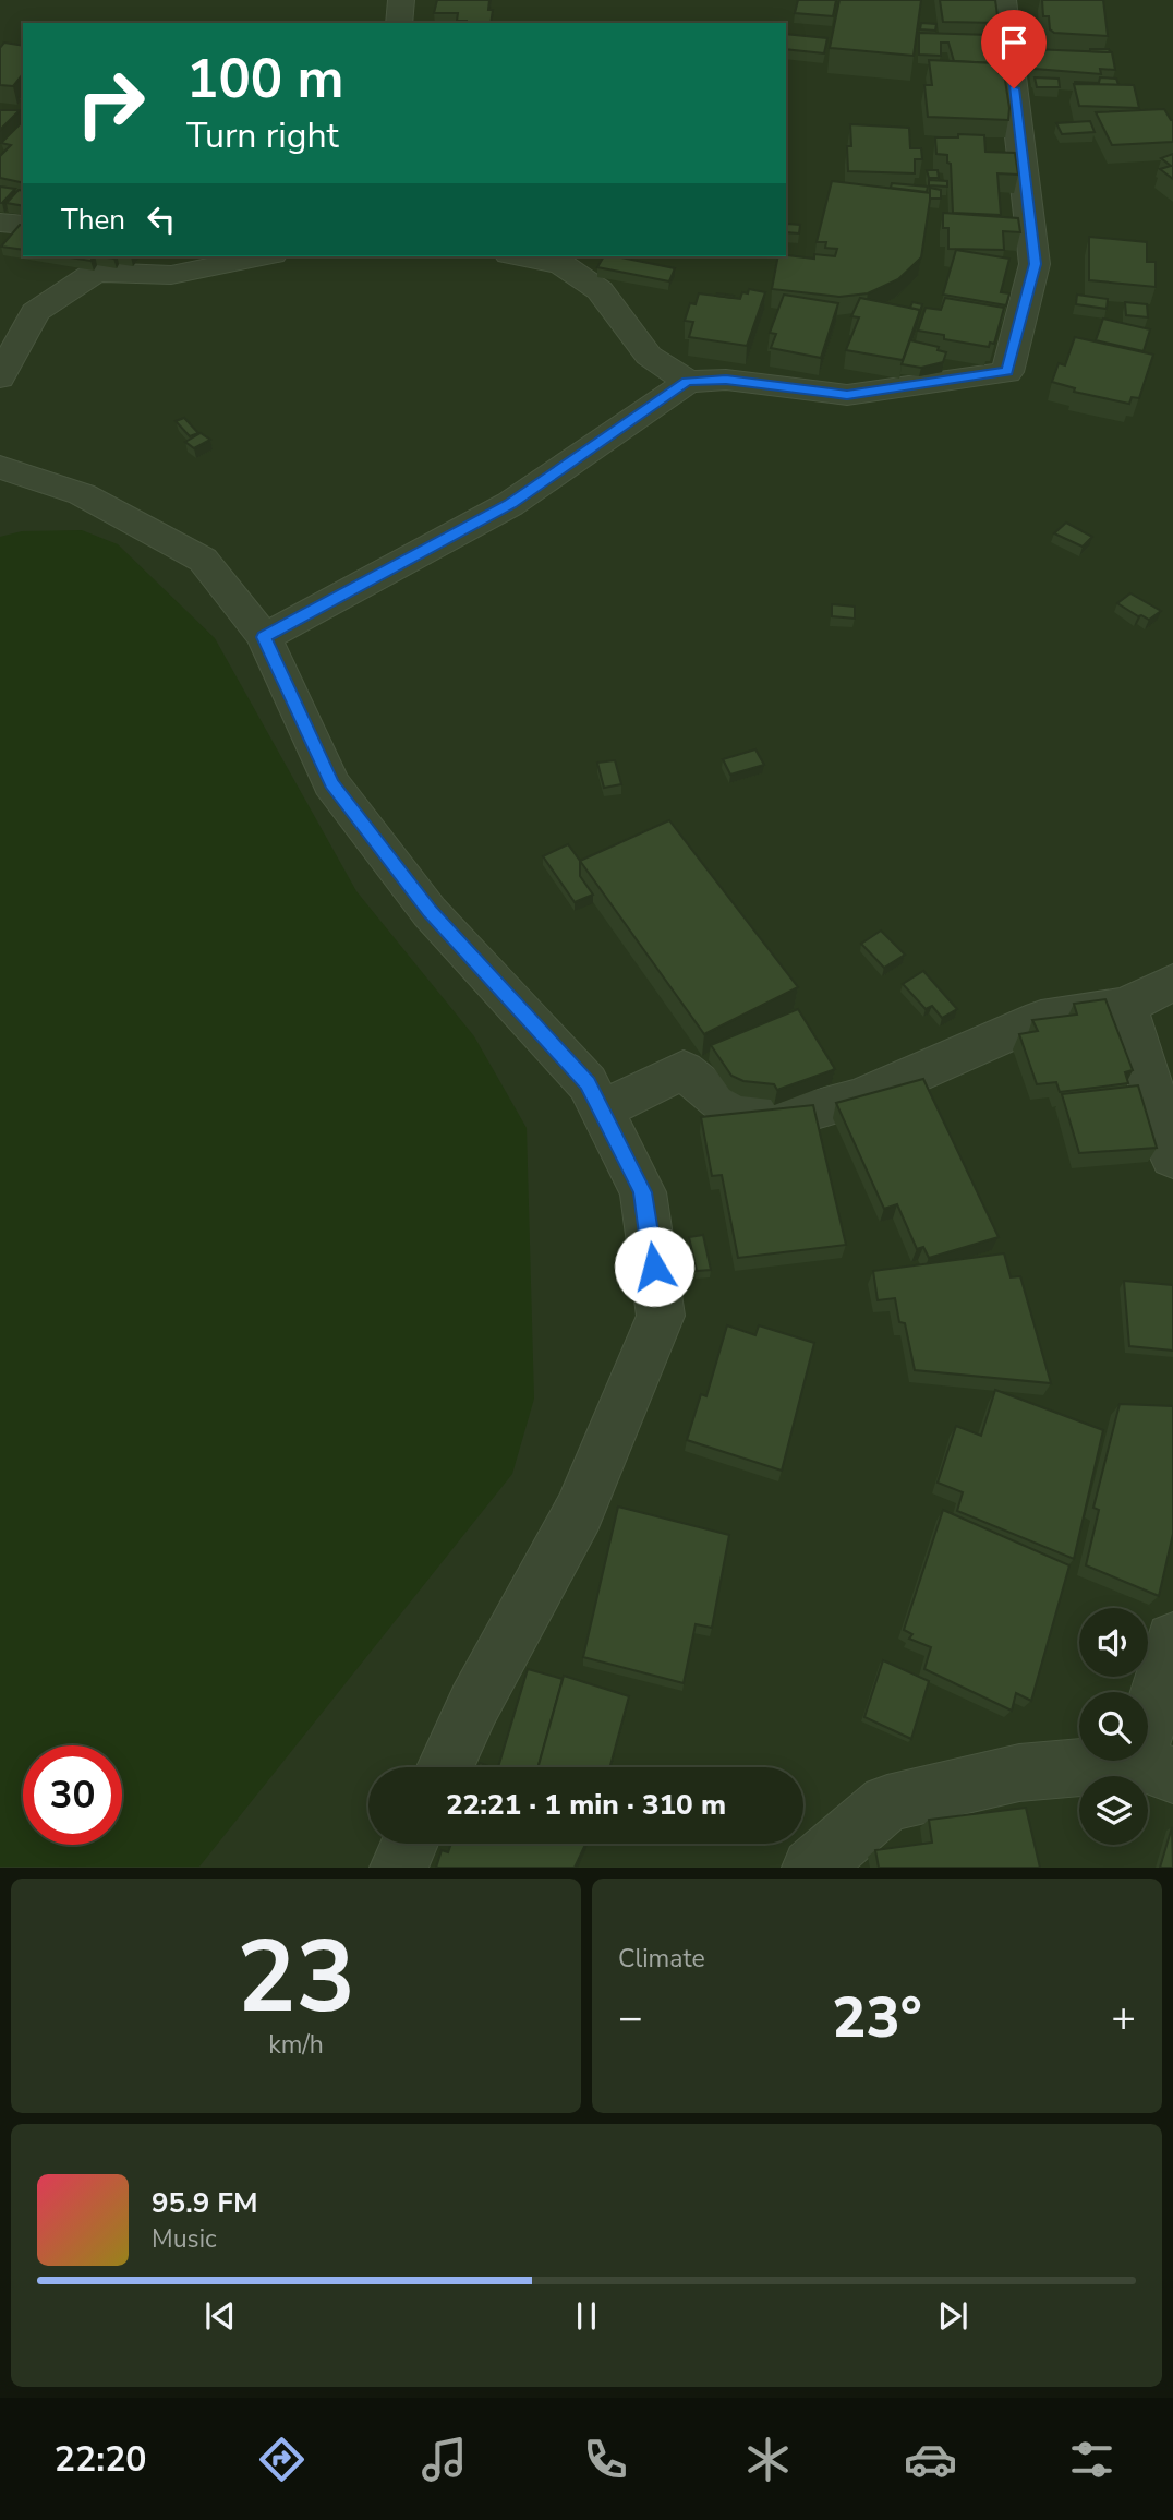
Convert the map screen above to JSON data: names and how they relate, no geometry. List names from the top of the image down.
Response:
{
  "page": {
    "turn": ["100 m", "Turn right"],
    "then": "Then",
    "limit": "30",
    "trip": "22:21 · 1 min · 310 m",
    "tile": [
      ["23", "km/h"],
      "Climate"
    ],
    "heat": ["−", "23°", "+"],
    "song": ["95.9 FM", "Music"],
    "tabs": "22:20"
  }
}
